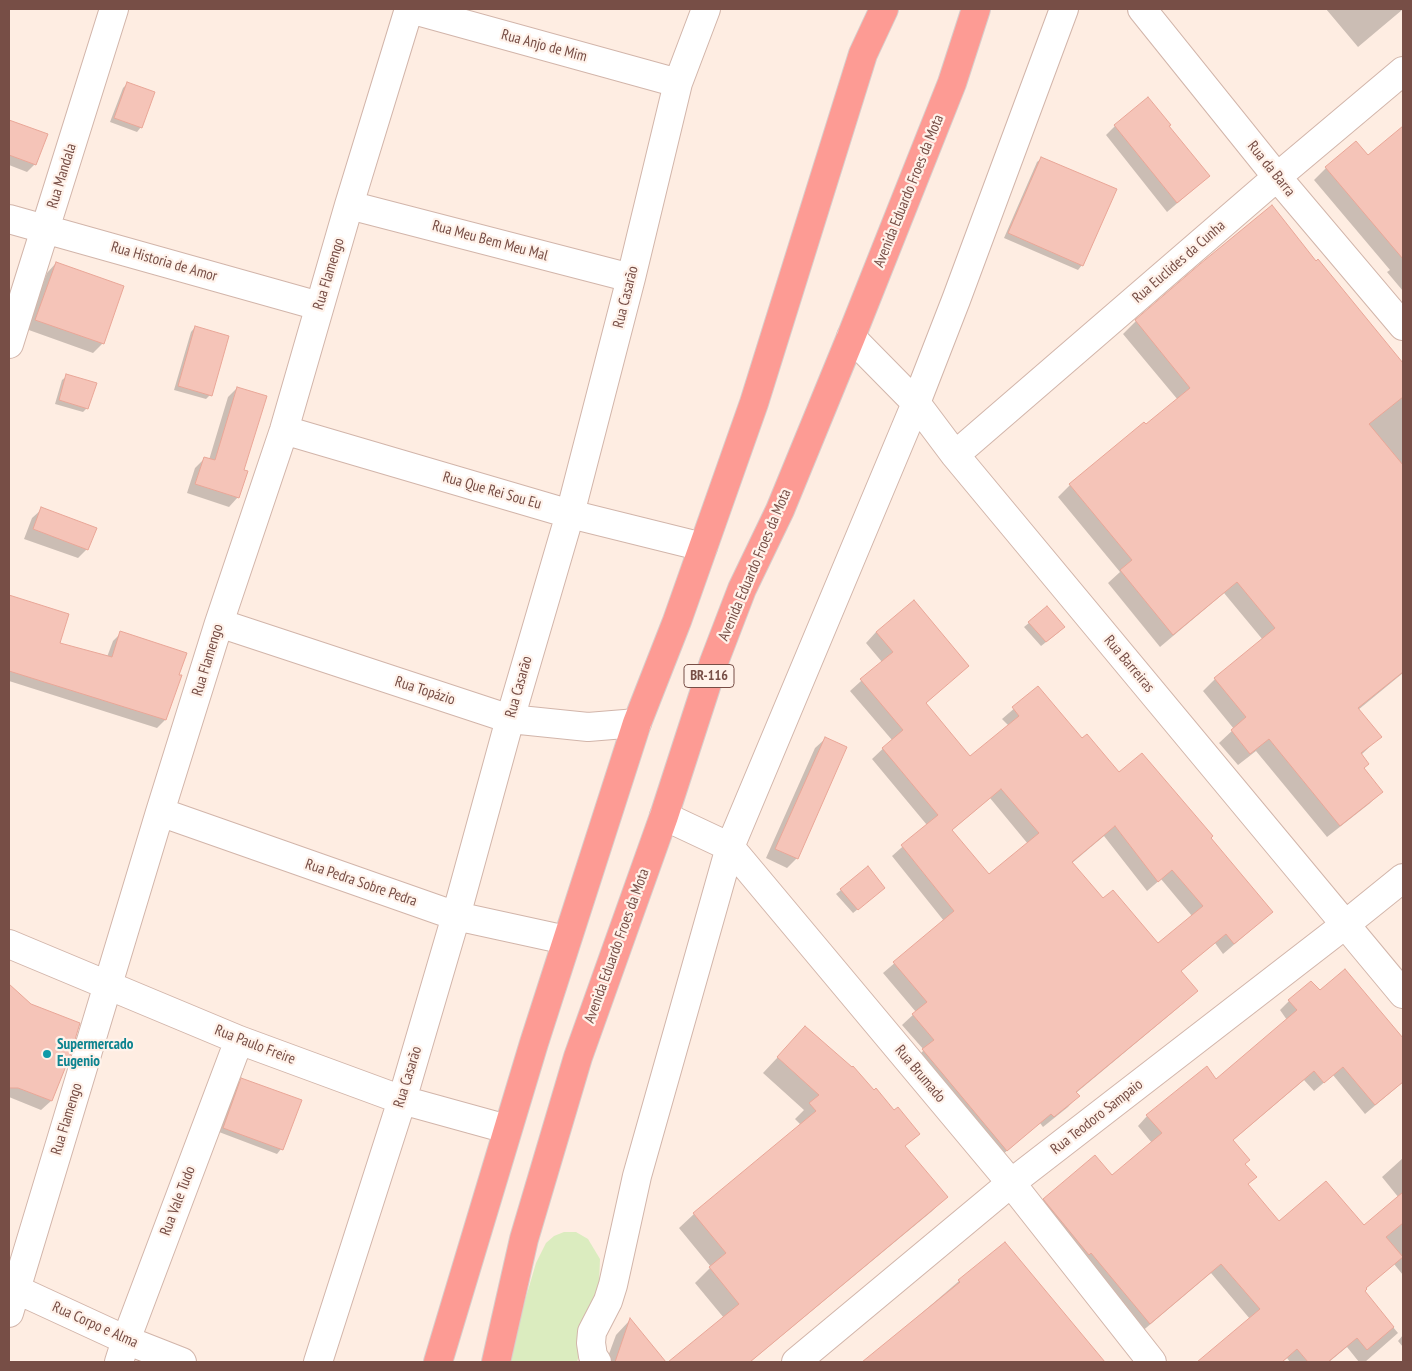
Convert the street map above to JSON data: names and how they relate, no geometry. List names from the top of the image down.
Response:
{
  "streets": {
    "highway": ["Avenida Eduardo Froes da Mota", "BR-116"],
    "street": [
      "Rua Anjo de Mim",
      "Rua da Barra",
      "Rua Mandala",
      "Rua Meu Bem Meu Mal",
      "Rua Historia de Amor",
      "Rua Euclides da Cunha",
      "Rua Flamengo",
      "Rua Casarão",
      "Rua Que Rei Sou Eu",
      "Rua Barreiras",
      "Rua Topázio",
      "Rua Pedra Sobre Pedra",
      "Rua Paulo Freire",
      "Rua Brumado",
      "Rua Teodoro Sampaio",
      "Rua Vale Tudo",
      "Rua Corpo e Alma"
    ]
  },
  "crossings": [
    ["Rua Anjo de Mim", "Rua Flamengo"],
    ["Rua Anjo de Mim", "Rua Casarão"],
    ["Rua da Barra", "Rua Euclides da Cunha"],
    ["Rua Mandala", "Rua Historia de Amor"],
    ["Avenida Eduardo Froes da Mota", "Rua Barreiras"],
    ["Avenida Eduardo Froes da Mota", "Rua Brumado"],
    ["Rua Meu Bem Meu Mal", "Rua Flamengo"],
    ["Rua Meu Bem Meu Mal", "Rua Casarão"],
    ["Rua Historia de Amor", "Rua Flamengo"],
    ["Rua Euclides da Cunha", "Rua Barreiras"],
    ["Rua Flamengo", "Rua Que Rei Sou Eu"],
    ["Rua Flamengo", "Rua Topázio"],
    ["Rua Flamengo", "Rua Pedra Sobre Pedra"],
    ["Rua Flamengo", "Rua Paulo Freire"],
    ["Rua Flamengo", "Rua Corpo e Alma"],
    ["Rua Casarão", "Rua Que Rei Sou Eu"],
    ["Rua Casarão", "Rua Topázio"],
    ["Rua Casarão", "Rua Pedra Sobre Pedra"],
    ["Rua Casarão", "Rua Paulo Freire"],
    ["Rua Barreiras", "Rua Teodoro Sampaio"],
    ["Rua Paulo Freire", "Rua Vale Tudo"],
    ["Rua Brumado", "Rua Teodoro Sampaio"],
    ["Rua Vale Tudo", "Rua Corpo e Alma"]
  ],
  "places": ["Supermercado Eugenio"]
}
